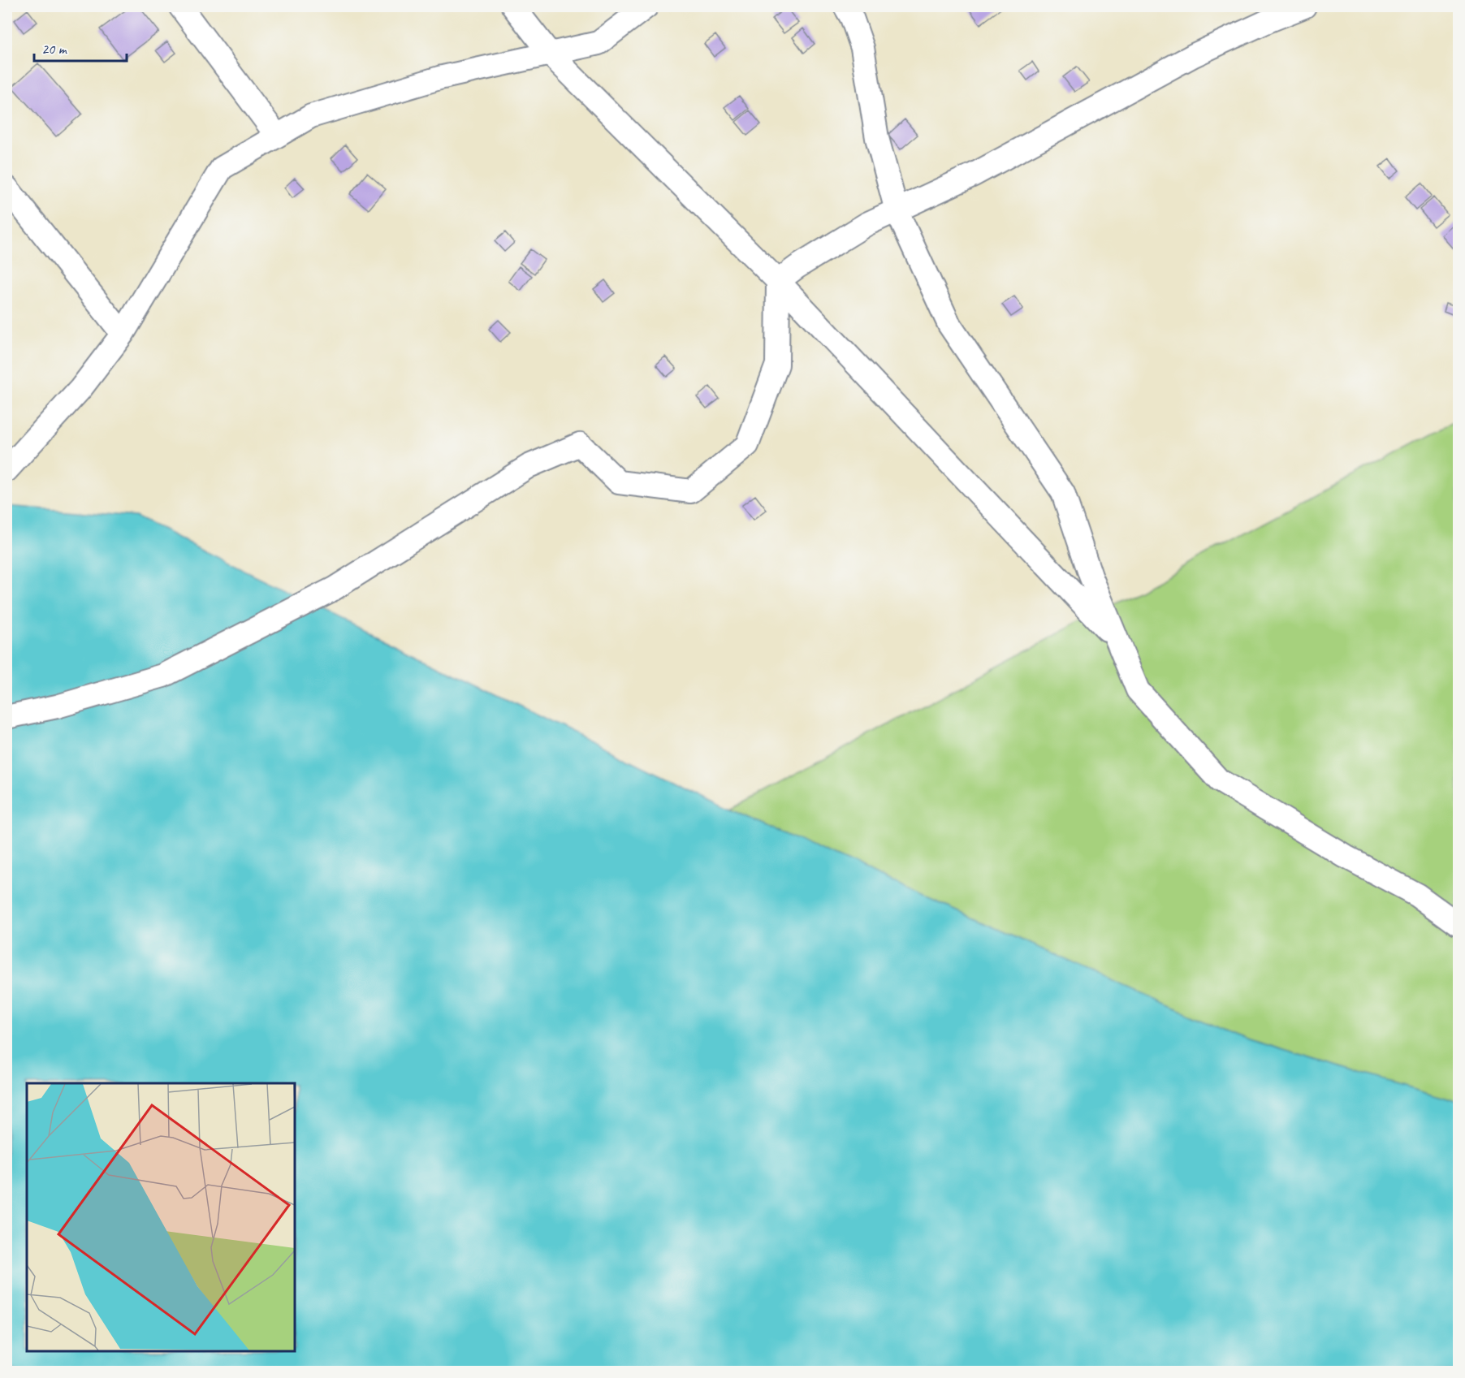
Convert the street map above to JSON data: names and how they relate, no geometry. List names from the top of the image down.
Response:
{
  "scale_bar": "20 m"
}
